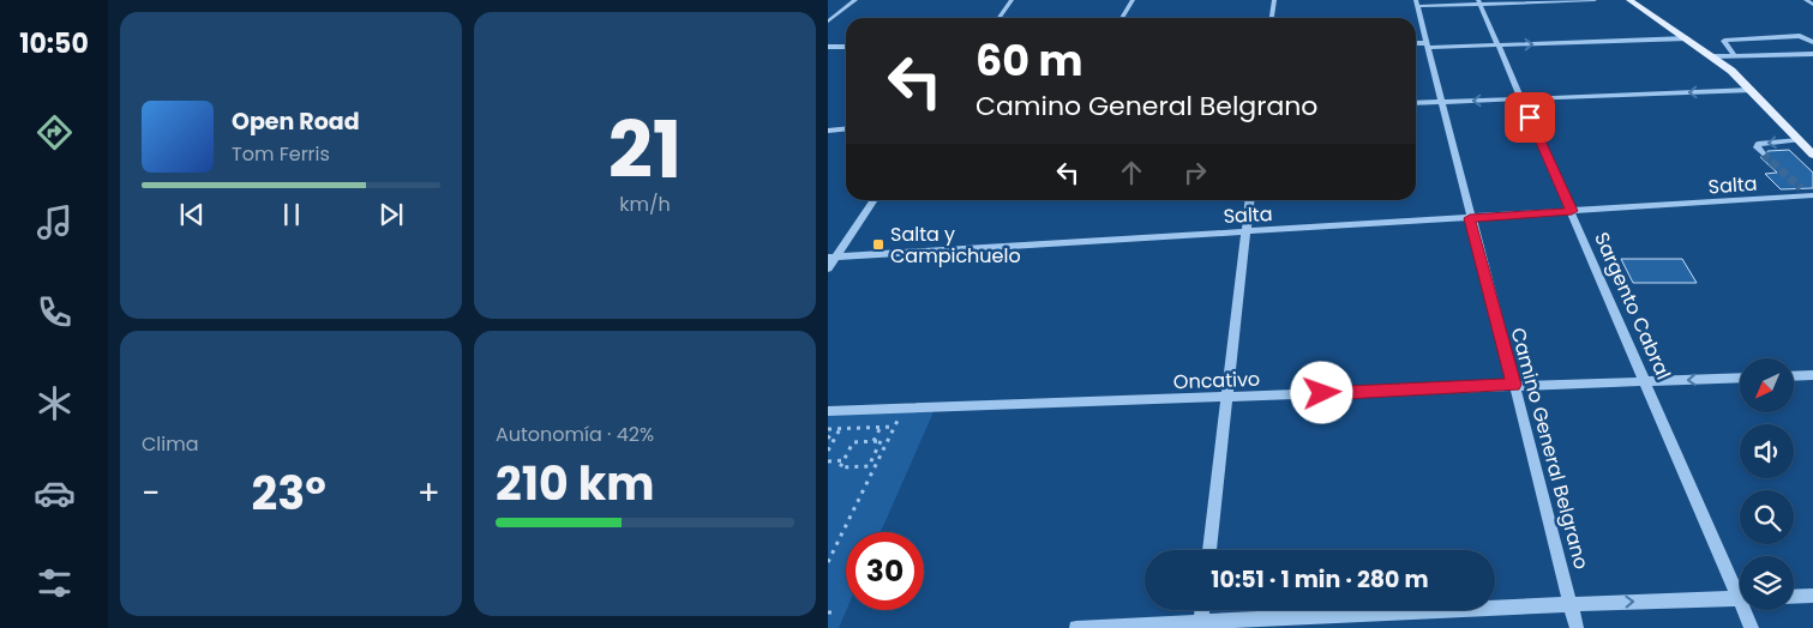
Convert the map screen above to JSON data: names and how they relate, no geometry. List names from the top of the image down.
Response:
{
  "streets": {
    "street": [
      "Salta",
      "Sargento Cabral",
      "Oncativo",
      "Camino General Belgrano"
    ]
  },
  "crossings": [
    ["Salta", "Sargento Cabral"],
    ["Salta", "Camino General Belgrano"],
    ["Sargento Cabral", "Oncativo"],
    ["Oncativo", "Camino General Belgrano"]
  ],
  "places": {
    "transit": ["Salta y Campichuelo"]
  },
  "north": "bottom left",
  "page": {
    "tabs": "10:50",
    "tile": [
      ["21", "km/h"],
      "Clima",
      ["Autonomía · 42%", "210 km"]
    ],
    "turn": ["60 m", "Camino General Belgrano"],
    "song": ["Open Road", "Tom Ferris"],
    "heat": ["−", "23°", "+"],
    "limit": "30",
    "trip": "10:51 · 1 min · 280 m"
  }
}
